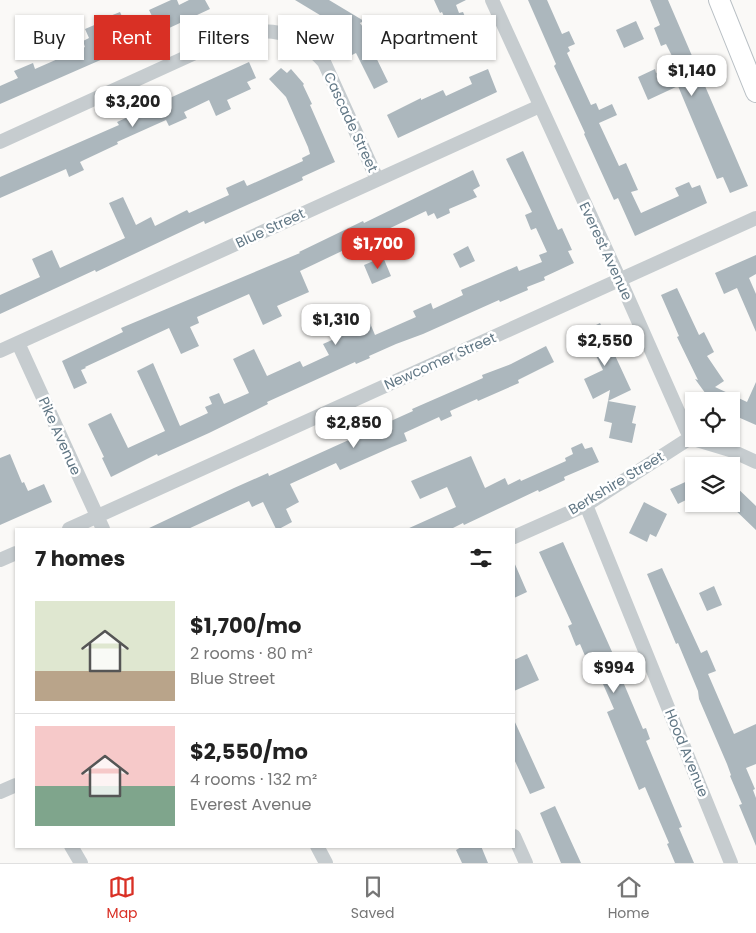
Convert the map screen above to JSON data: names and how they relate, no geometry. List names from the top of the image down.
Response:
{
  "streets": {
    "street": [
      "Cascade Street",
      "Blue Street",
      "Everest Avenue",
      "Newcomer Street",
      "Pike Avenue",
      "Berkshire Street",
      "Hood Avenue"
    ]
  },
  "crossings": [
    ["Cascade Street", "Blue Street"],
    ["Blue Street", "Everest Avenue"],
    ["Blue Street", "Pike Avenue"],
    ["Everest Avenue", "Newcomer Street"],
    ["Newcomer Street", "Pike Avenue"],
    ["Berkshire Street", "Hood Avenue"]
  ],
  "page": {
    "chip": [
      "Buy",
      "Rent",
      "Filters",
      "New",
      "Apartment"
    ],
    "price": [
      "$1,140",
      "$3,200",
      "$1,700",
      "$1,310",
      "$2,550",
      "$2,850",
      "$994"
    ],
    "heading": "7 homes",
    "list": [
      {
        "name": "$1,700/mo",
        "note": "2 rooms · 80 m² · Blue Street"
      },
      {
        "name": "$2,550/mo",
        "note": "4 rooms · 132 m² · Everest Avenue"
      }
    ],
    "tabs": ["Map", "Saved", "Home"]
  }
}
